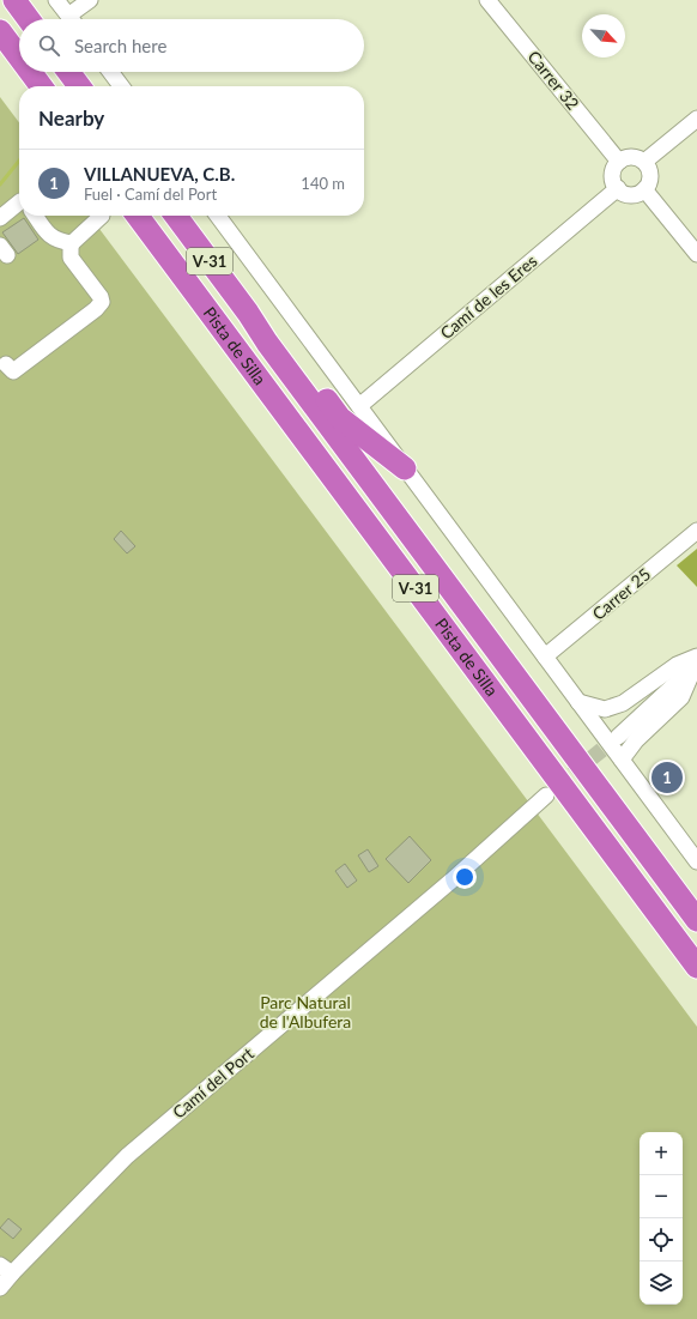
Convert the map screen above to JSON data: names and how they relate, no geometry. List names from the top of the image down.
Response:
{
  "streets": {
    "highway": ["V-31", "Pista de Silla"],
    "street": [
      "Carrer 32",
      "Camí de les Eres",
      "Carrer 25",
      "Camí del Port"
    ]
  },
  "crossings": [
    ["Carrer 32", "Camí de les Eres"]
  ],
  "parks": ["Parc Natural de l'Albufera"],
  "north": "bottom right",
  "page": {
    "search": "Search here",
    "heading": "Nearby",
    "list": [
      {
        "mark": "1",
        "name": "VILLANUEVA, C.B.",
        "note": "Fuel · Camí del Port",
        "value": "140 m"
      }
    ],
    "pins": "1",
    "map_buttons": ["+", "−"]
  }
}
